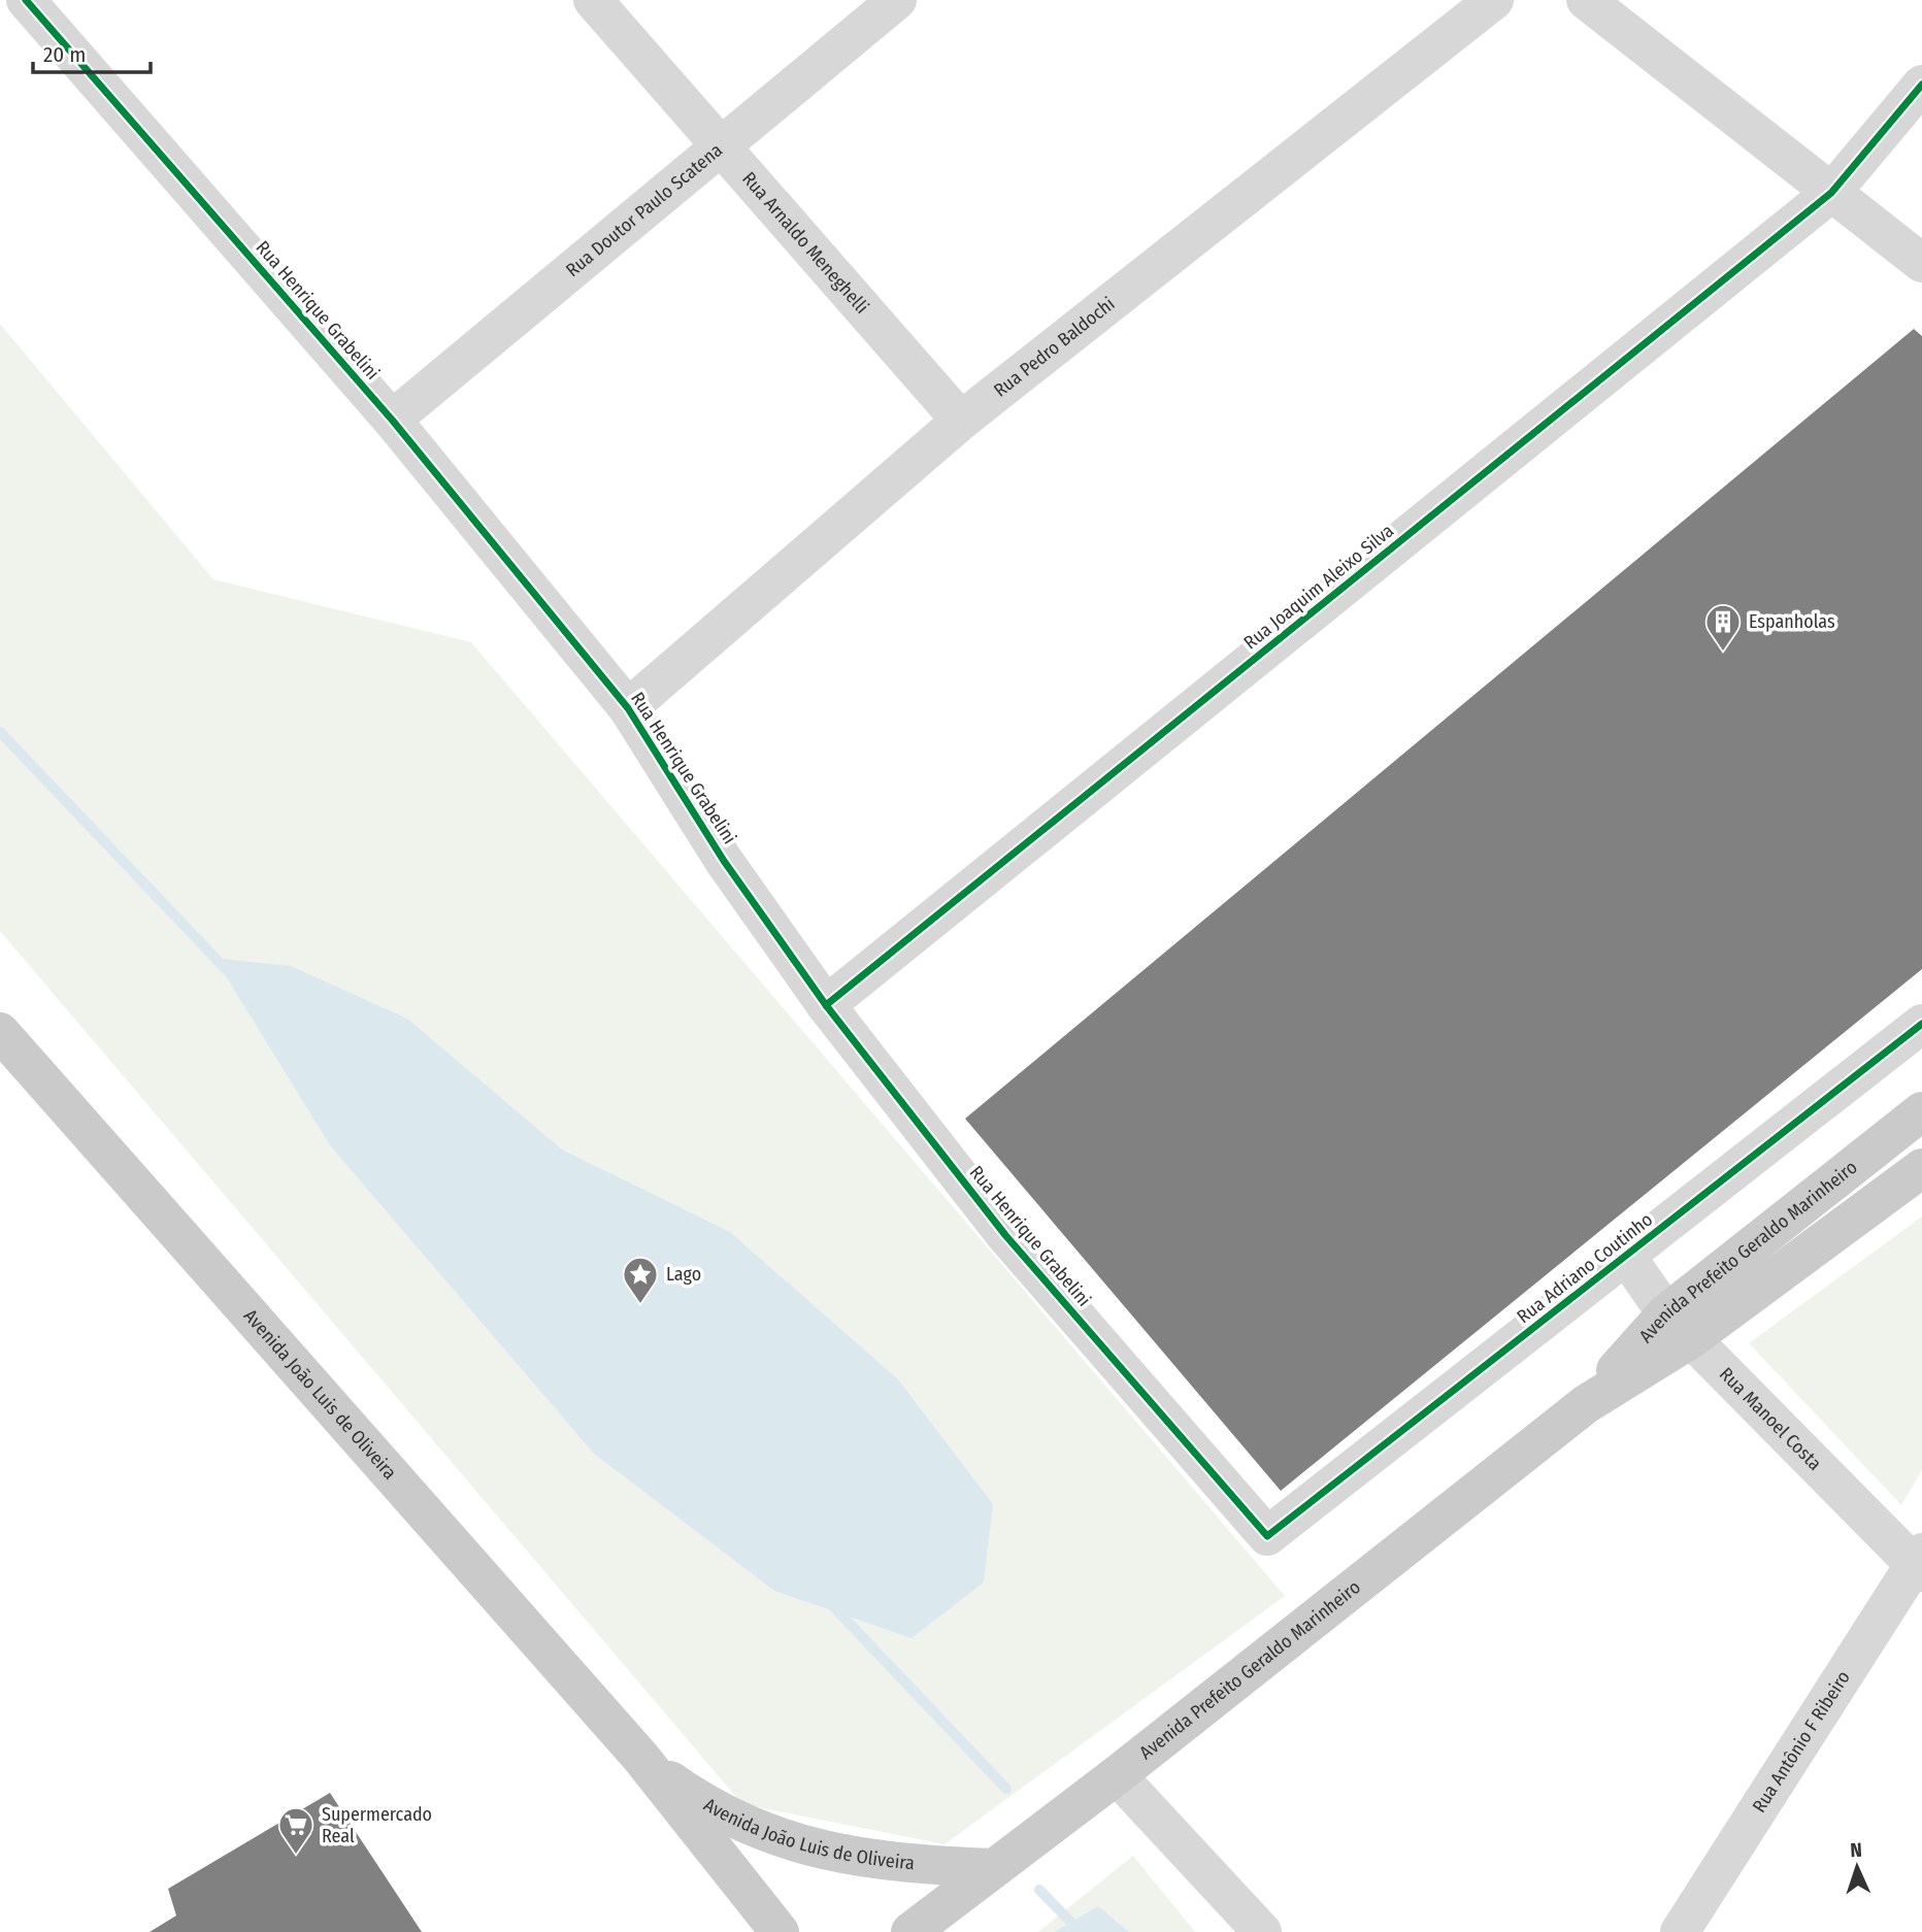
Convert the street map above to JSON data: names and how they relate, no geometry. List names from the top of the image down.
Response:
{
  "streets": {
    "main road": ["Avenida Prefeito Geraldo Marinheiro", "Avenida João Luis de Oliveira"],
    "street": [
      "Rua Doutor Paulo Scatena",
      "Rua Arnaldo Meneghelli",
      "Rua Henrique Grabelini",
      "Rua Pedro Baldochi",
      "Rua Joaquim Aleixo Silva",
      "Rua Adriano Coutinho",
      "Rua Manoel Costa",
      "Rua Antônio F Ribeiro"
    ]
  },
  "crossings": [
    ["Rua Doutor Paulo Scatena", "Rua Arnaldo Meneghelli"],
    ["Rua Doutor Paulo Scatena", "Rua Henrique Grabelini"],
    ["Rua Arnaldo Meneghelli", "Rua Pedro Baldochi"],
    ["Rua Henrique Grabelini", "Rua Pedro Baldochi"],
    ["Rua Henrique Grabelini", "Rua Joaquim Aleixo Silva"],
    ["Rua Henrique Grabelini", "Rua Adriano Coutinho"],
    ["Avenida Prefeito Geraldo Marinheiro", "Avenida João Luis de Oliveira"],
    ["Avenida Prefeito Geraldo Marinheiro", "Rua Manoel Costa"],
    ["Rua Adriano Coutinho", "Rua Manoel Costa"],
    ["Rua Manoel Costa", "Rua Antônio F Ribeiro"]
  ],
  "places": {
    "building": ["Espanholas"],
    "place": ["Lago"],
    "supermarket": ["Supermercado Real"]
  },
  "scale_bar": "20 m",
  "north": "top"
}
